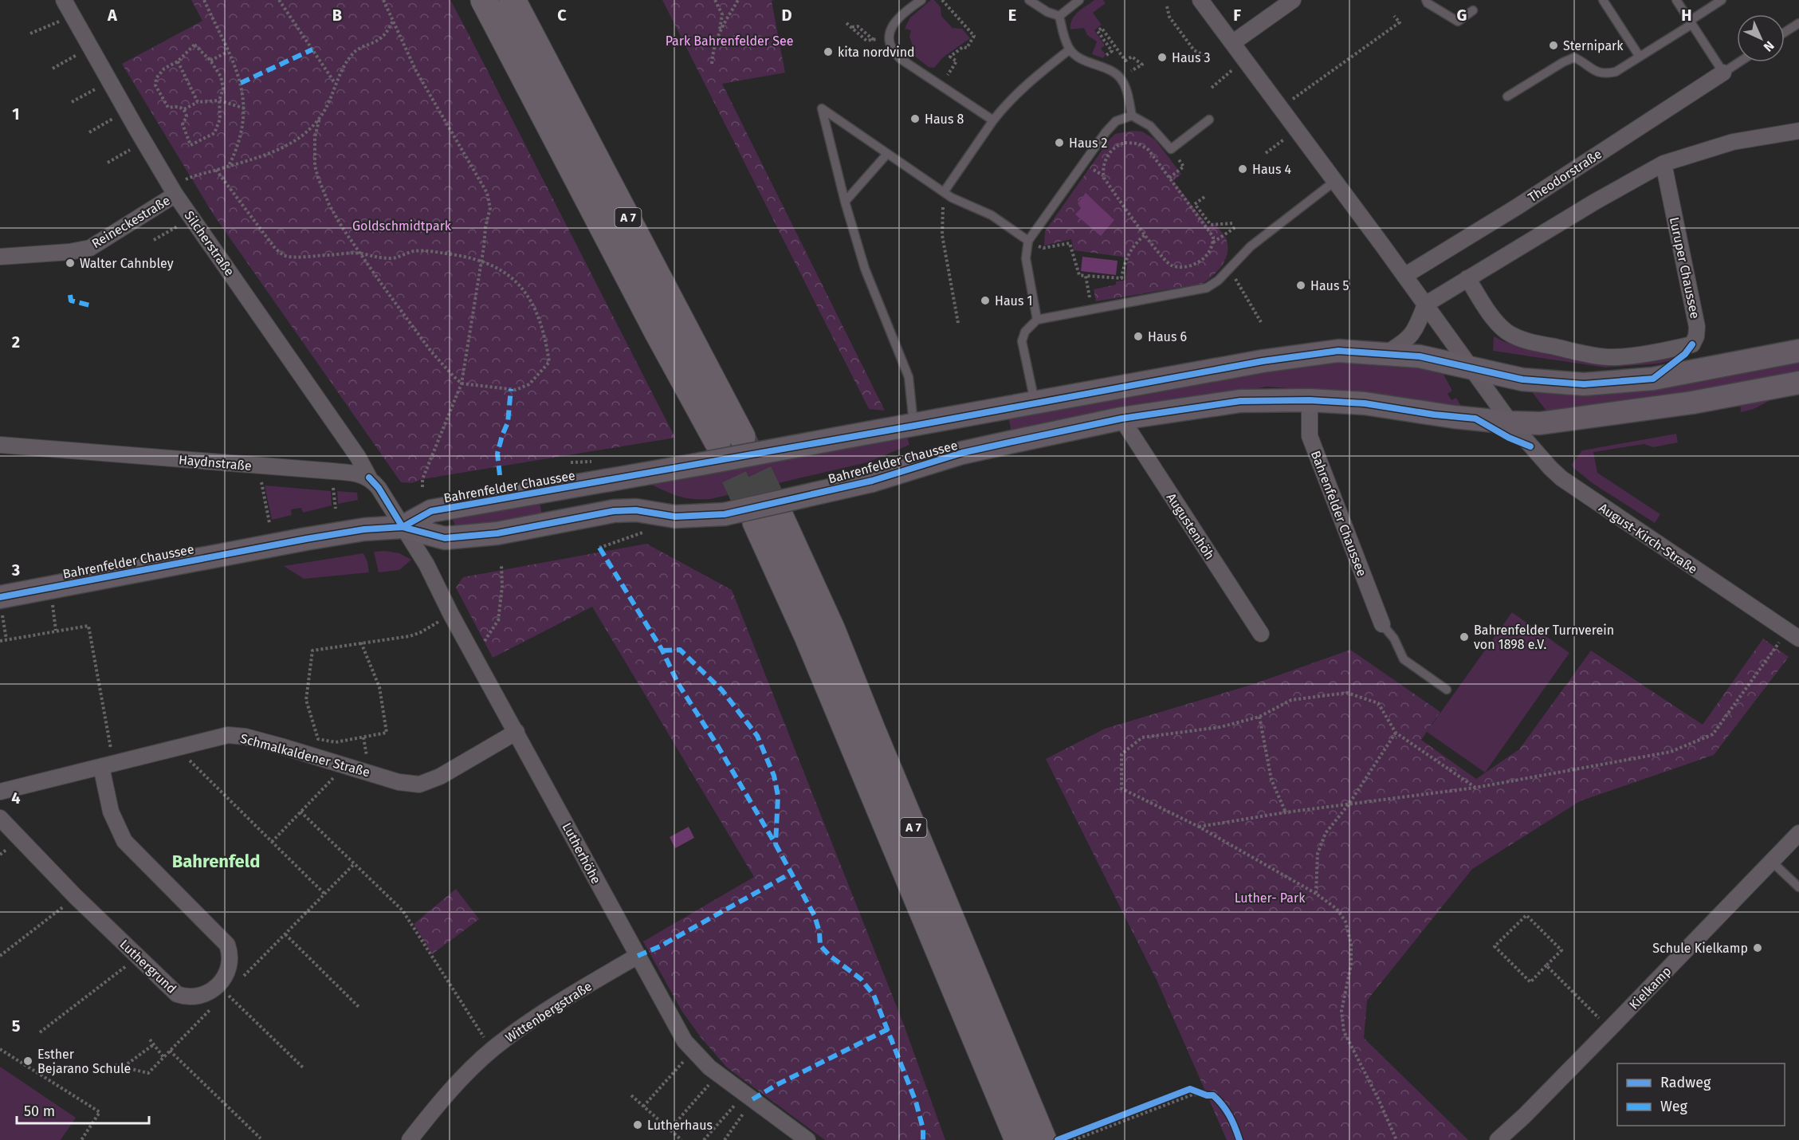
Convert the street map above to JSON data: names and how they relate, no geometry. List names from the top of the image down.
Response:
{
  "streets": {
    "highway": ["A 7"],
    "main road": ["Bahrenfelder Chaussee"],
    "street": [
      "Theodorstraße",
      "Reineckestraße",
      "Silcherstraße",
      "Luruper Chaussee",
      "Haydnstraße",
      "Augustenhöh",
      "August-Kirch-Straße",
      "Schmalkaldener Straße",
      "Lutherhöhe",
      "Luthergrund",
      "Kielkamp",
      "Wittenbergstraße"
    ]
  },
  "crossings": [
    ["Reineckestraße", "Silcherstraße"],
    ["Silcherstraße", "Haydnstraße"],
    ["Bahrenfelder Chaussee", "Augustenhöh"],
    ["Bahrenfelder Chaussee", "August-Kirch-Straße"],
    ["Bahrenfelder Chaussee", "Lutherhöhe"],
    ["Schmalkaldener Straße", "Lutherhöhe"],
    ["Schmalkaldener Straße", "Luthergrund"],
    ["Lutherhöhe", "Wittenbergstraße"]
  ],
  "districts": ["Bahrenfeld"],
  "parks": ["Park Bahrenfelder See", "Goldschmidtpark", "Luther- Park"],
  "places": [
    "Sternipark",
    "kita nordvind",
    "Haus 3",
    "Haus 8",
    "Haus 2",
    "Haus 4",
    "Walter Cahnbley",
    "Haus 5",
    "Haus 1",
    "Haus 6",
    "Bahrenfelder Turnverein von 1898 e.V.",
    "Schule Kielkamp",
    "Esther Bejarano Schule",
    "Lutherhaus"
  ],
  "legend": ["Radweg", "Weg"],
  "scale_bar": "50 m",
  "north": "bottom right",
  "grid": {
    "columns": [
      "A",
      "B",
      "C",
      "D",
      "E",
      "F",
      "G",
      "H"
    ],
    "rows": [
      "1",
      "2",
      "3",
      "4",
      "5"
    ]
  }
}
